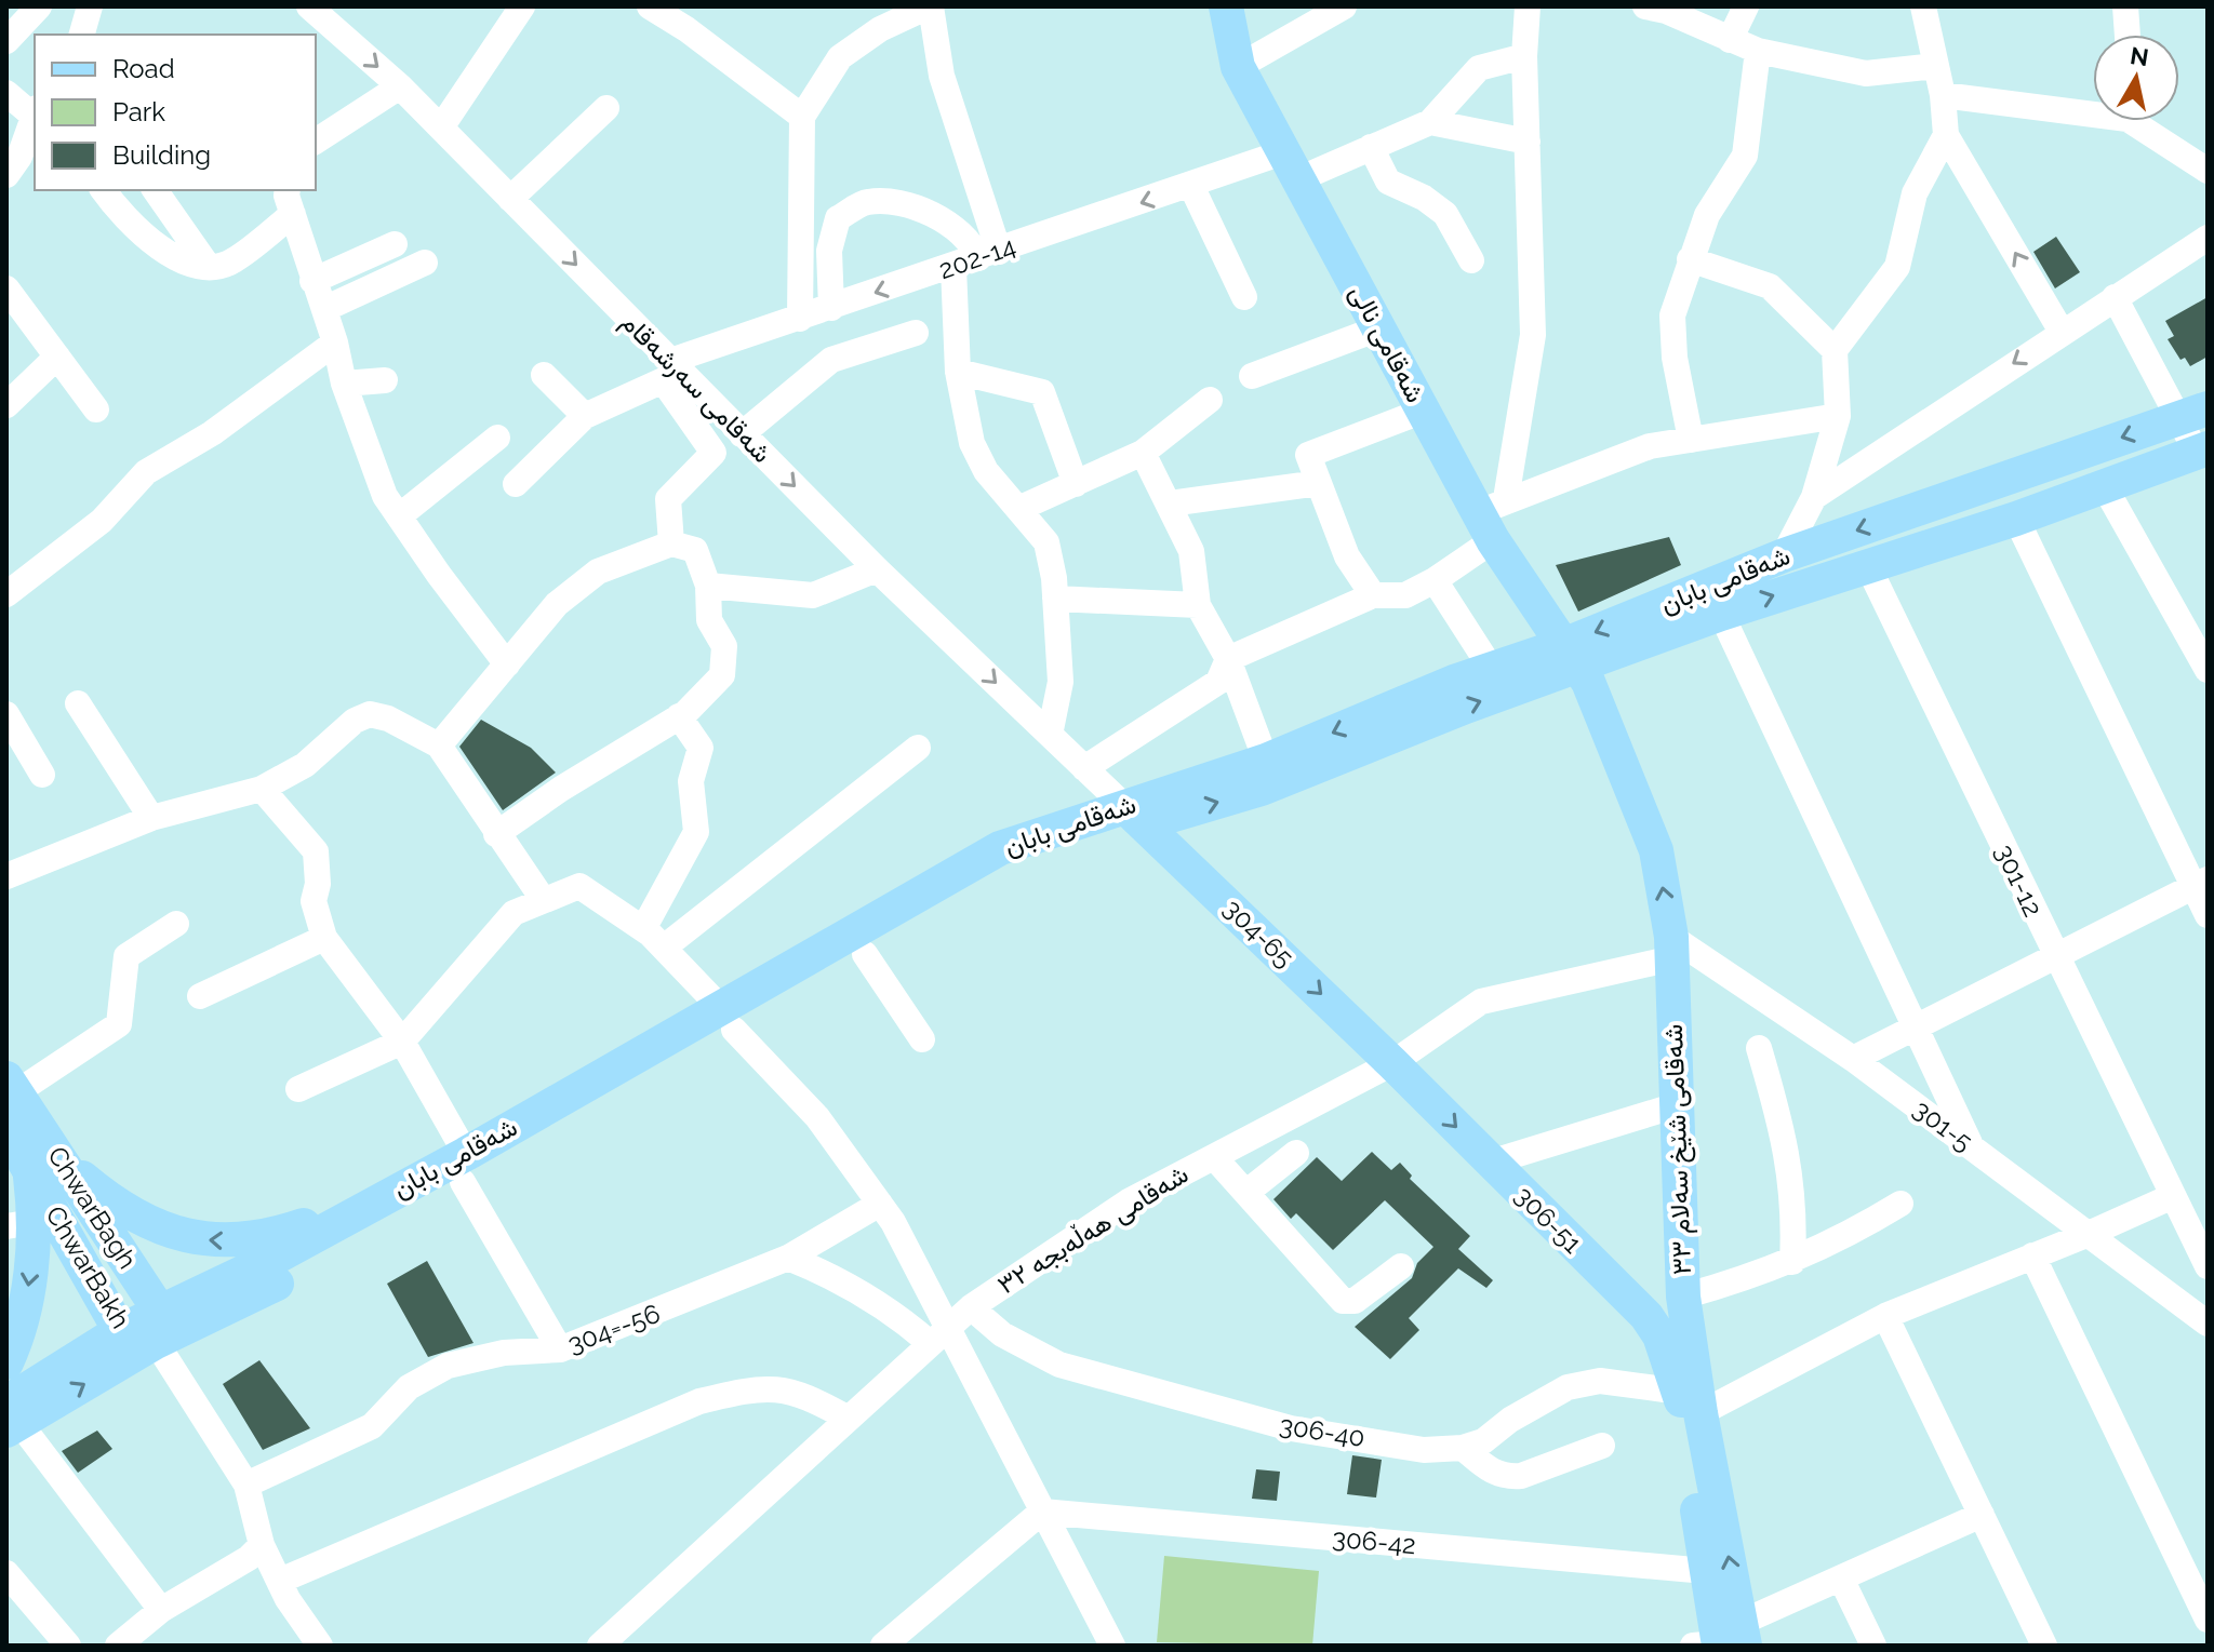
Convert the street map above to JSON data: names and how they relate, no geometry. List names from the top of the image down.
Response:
{
  "streets": {
    "main road": [
      "شەقامی نالی",
      "شەقامی بابان",
      "304-65",
      "شەقامی شێخ سەلام ٣٣",
      "ChwarBagh",
      "306-51",
      "ChwarBakh"
    ],
    "street": [
      "202-14",
      "شەقامی سەرشەقام",
      "301-12",
      "301-5",
      "شەقامی هەڵەبجە ٣٢",
      "304=-56",
      "306-40",
      "306-42"
    ]
  },
  "crossings": [
    ["202-14", "شەقامی نالی"],
    ["202-14", "شەقامی سەرشەقام"],
    ["شەقامی نالی", "شەقامی بابان"],
    ["شەقامی نالی", "شەقامی شێخ سەلام ٣٣"],
    ["شەقامی سەرشەقام", "شەقامی بابان"],
    ["شەقامی سەرشەقام", "304-65"],
    ["شەقامی بابان", "304-65"],
    ["شەقامی بابان", "شەقامی شێخ سەلام ٣٣"],
    ["شەقامی بابان", "ChwarBagh"],
    ["شەقامی بابان", "ChwarBakh"],
    ["304-65", "306-51"],
    ["304-65", "شەقامی هەڵەبجە ٣٢"],
    ["301-5", "شەقامی شێخ سەلام ٣٣"],
    ["301-5", "شەقامی هەڵەبجە ٣٢"],
    ["شەقامی شێخ سەلام ٣٣", "306-51"],
    ["شەقامی شێخ سەلام ٣٣", "شەقامی هەڵەبجە ٣٢"],
    ["شەقامی شێخ سەلام ٣٣", "306-40"],
    ["شەقامی شێخ سەلام ٣٣", "306-42"],
    ["ChwarBagh", "ChwarBakh"],
    ["306-51", "شەقامی هەڵەبجە ٣٢"],
    ["306-51", "306-40"],
    ["شەقامی هەڵەبجە ٣٢", "306-40"]
  ],
  "one_way": ["شەقامی سەرشەقام", "304-65"],
  "legend": ["Road", "Park", "Building"],
  "north": "top"
}
